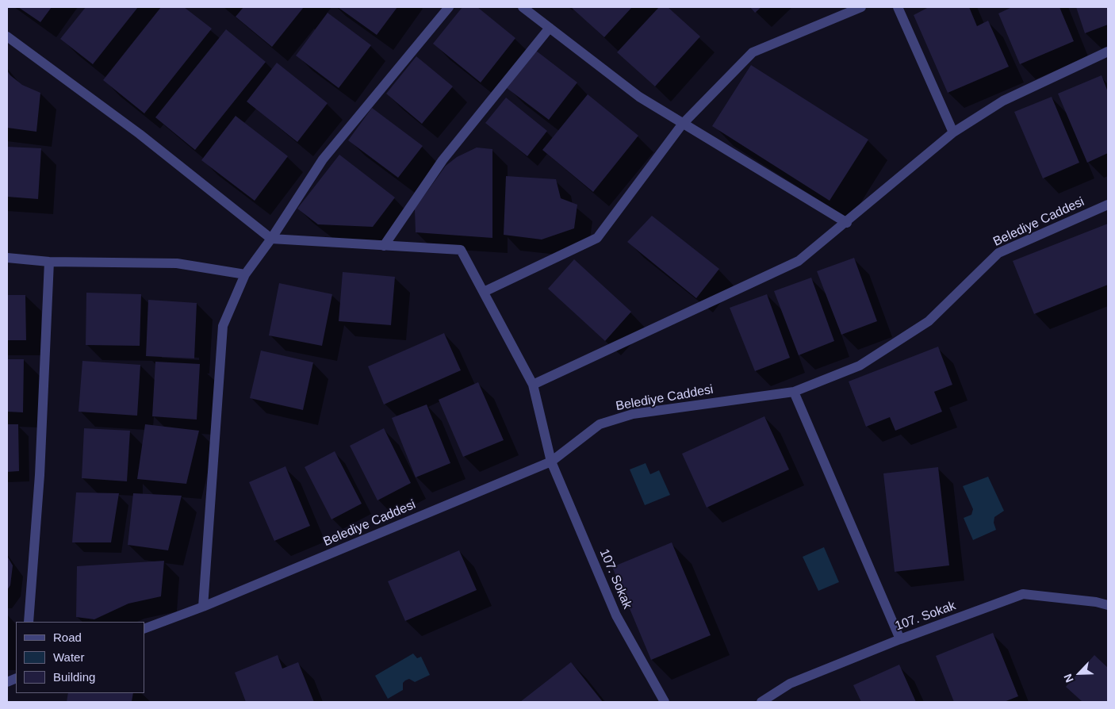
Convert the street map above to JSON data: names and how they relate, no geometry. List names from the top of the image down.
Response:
{
  "streets": {
    "street": ["Belediye Caddesi", "107. Sokak"]
  },
  "crossings": [
    ["Belediye Caddesi", "107. Sokak"]
  ],
  "legend": ["Road", "Water", "Building"],
  "north": "bottom left"
}
